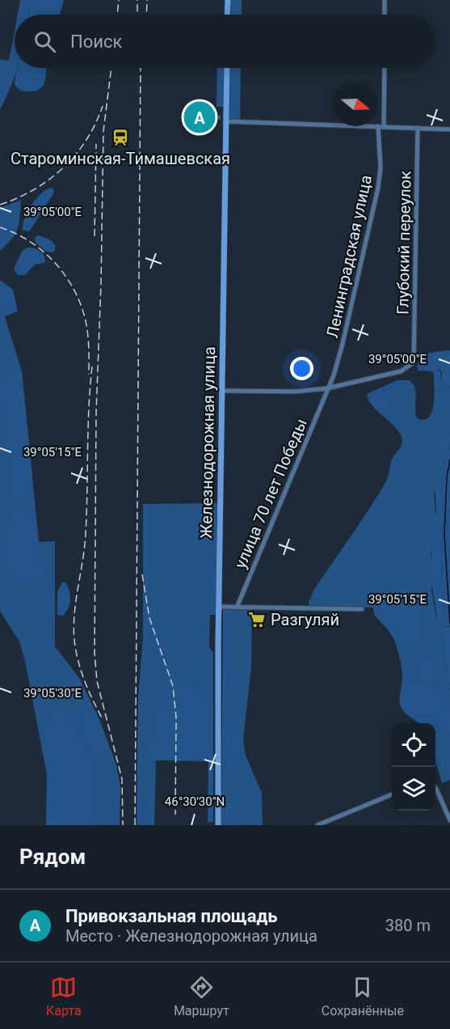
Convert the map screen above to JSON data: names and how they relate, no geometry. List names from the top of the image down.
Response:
{
  "streets": {
    "main road": ["Железнодорожная улица"],
    "street": ["Глубокий переулок", "Ленинградская улица", "улица 70 лет Победы"]
  },
  "crossings": [
    ["Глубокий переулок", "Ленинградская улица"],
    ["Глубокий переулок", "улица 70 лет Победы"],
    ["Ленинградская улица", "улица 70 лет Победы"]
  ],
  "places": {
    "station": ["Староминская-Тимашевская"],
    "supermarket": ["Разгуляй"]
  },
  "north": "right",
  "page": {
    "search": "Поиск",
    "pins": "A",
    "heading": "Рядом",
    "list": [
      {
        "mark": "A",
        "name": "Привокзальная площадь",
        "note": "Место · Железнодорожная улица",
        "value": "380 m"
      }
    ],
    "nav": ["Карта", "Маршрут", "Сохранённые"]
  },
  "coordinates": [
    "39°05'00\"E",
    "39°05'15\"E",
    "39°05'30\"E",
    "46°30'30\"N"
  ]
}
